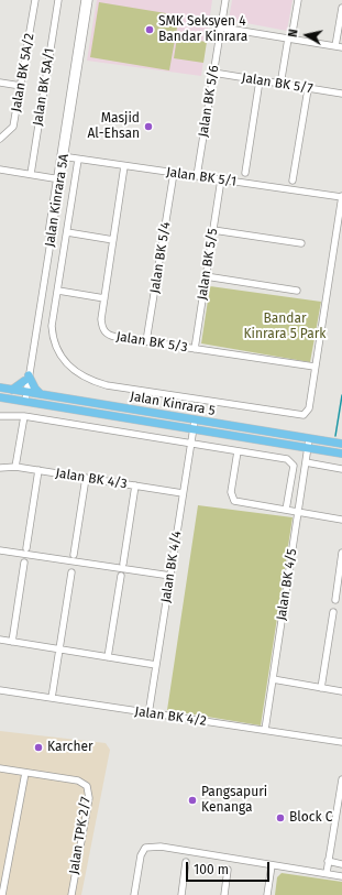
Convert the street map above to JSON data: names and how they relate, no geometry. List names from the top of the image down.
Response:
{
  "streets": {
    "main road": ["Jalan Kinrara 5"],
    "street": [
      "Jalan BK 5A/2",
      "Jalan BK 5/7",
      "Jalan BK 5A/1",
      "Jalan BK 5/6",
      "Jalan BK 5/1",
      "Jalan Kinrara 5A",
      "Jalan BK 5/4",
      "Jalan BK 5/5",
      "Jalan BK 5/3",
      "Jalan BK 4/3",
      "Jalan BK 4/4",
      "Jalan BK 4/5",
      "Jalan BK 4/2",
      "Jalan TPK 2/7"
    ]
  },
  "crossings": [
    ["Jalan BK 5/7", "Jalan BK 5/6"],
    ["Jalan BK 5/6", "Jalan BK 5/1"],
    ["Jalan BK 5/1", "Jalan Kinrara 5A"],
    ["Jalan BK 5/1", "Jalan BK 5/4"],
    ["Jalan BK 5/1", "Jalan BK 5/5"],
    ["Jalan BK 5/1", "Jalan BK 5/3"],
    ["Jalan Kinrara 5A", "Jalan Kinrara 5"],
    ["Jalan BK 5/4", "Jalan BK 5/3"],
    ["Jalan BK 5/5", "Jalan BK 5/3"],
    ["Jalan Kinrara 5", "Jalan BK 4/4"],
    ["Jalan Kinrara 5", "Jalan BK 4/5"],
    ["Jalan BK 4/3", "Jalan BK 4/4"],
    ["Jalan BK 4/4", "Jalan BK 4/2"],
    ["Jalan BK 4/5", "Jalan BK 4/2"]
  ],
  "parks": ["Bandar Kinrara 5 Park"],
  "places": [
    "SMK Seksyen 4 Bandar Kinrara",
    "Masjid Al-Ehsan",
    "Karcher",
    "Pangsapuri Kenanga",
    "Block C"
  ],
  "scale_bar": "100 m",
  "north": "left"
}
